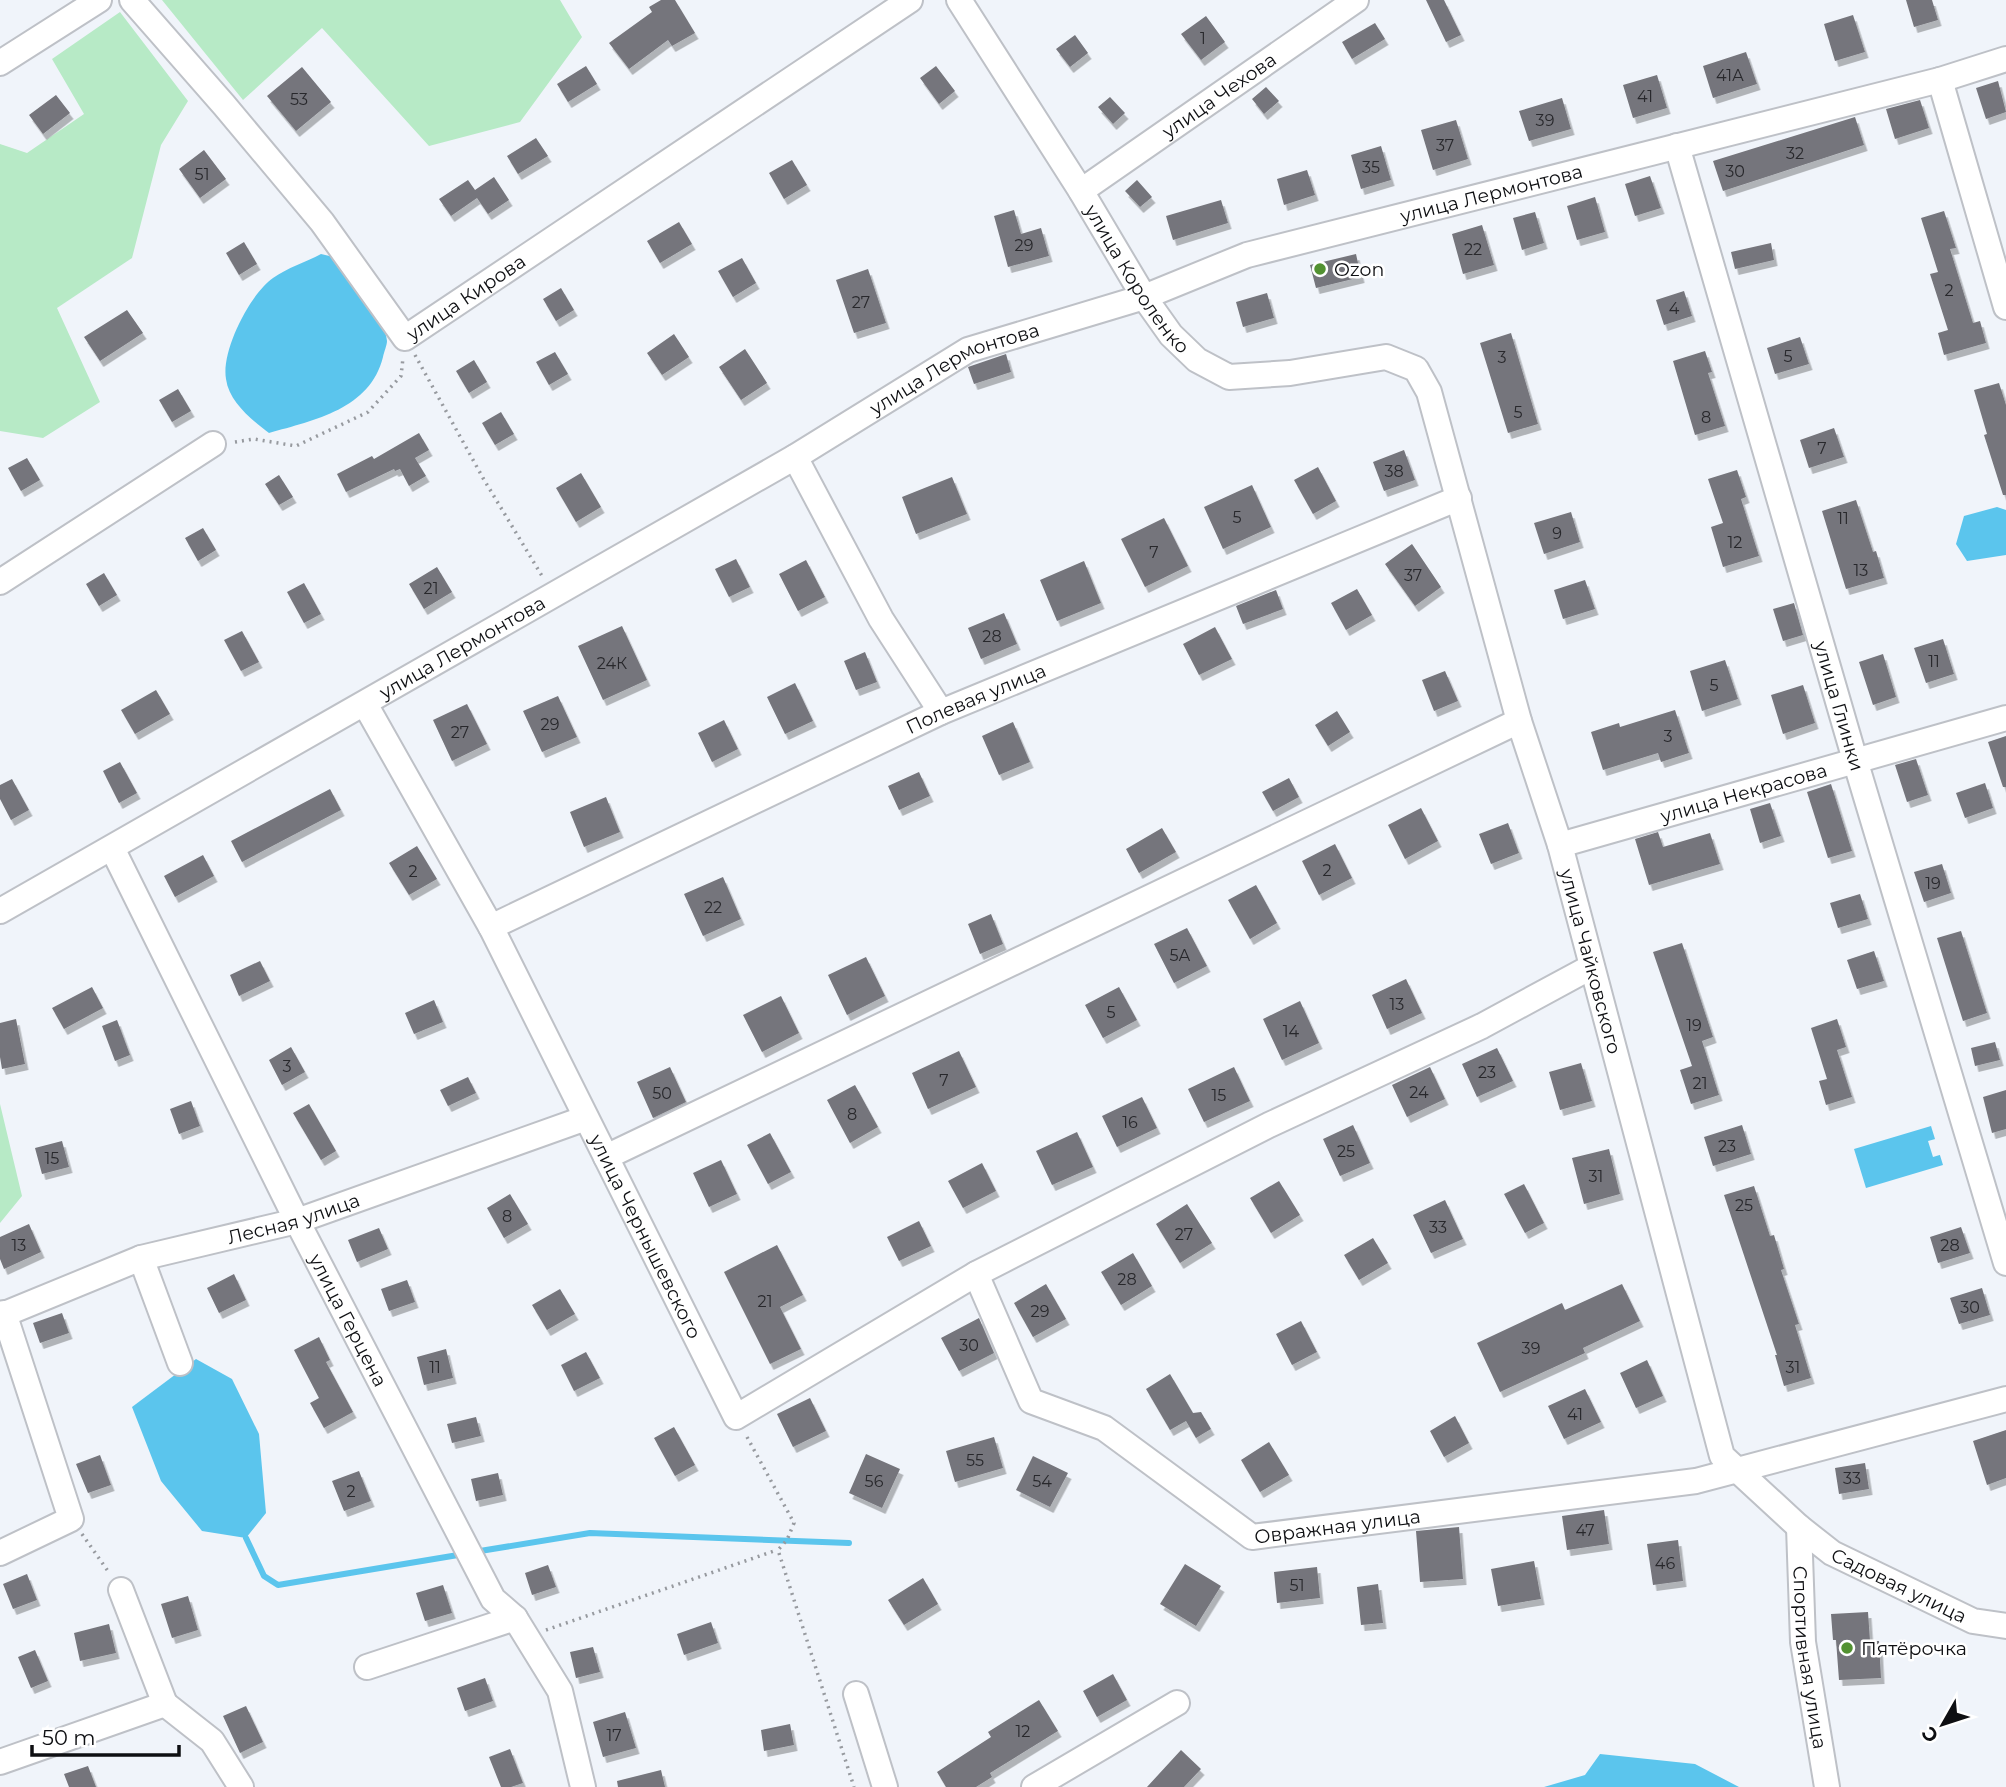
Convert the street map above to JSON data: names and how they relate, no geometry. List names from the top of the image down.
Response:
{
  "streets": {
    "street": [
      "улица Чехова",
      "улица Лермонтова",
      "улица Короленко",
      "улица Кирова",
      "Полевая улица",
      "улица Глинки",
      "улица Некрасова",
      "улица Чайковского",
      "Лесная улица",
      "улица Чернышевского",
      "улица Герцена",
      "Овражная улица",
      "Садовая улица",
      "Спортивная улица"
    ]
  },
  "crossings": [
    ["улица Чехова", "улица Короленко"],
    ["улица Лермонтова", "улица Короленко"],
    ["улица Лермонтова", "улица Глинки"],
    ["улица Лермонтова", "улица Чернышевского"],
    ["улица Лермонтова", "улица Герцена"],
    ["улица Короленко", "улица Чайковского"],
    ["Полевая улица", "улица Чайковского"],
    ["Полевая улица", "улица Чернышевского"],
    ["улица Глинки", "улица Некрасова"],
    ["улица Некрасова", "улица Чайковского"],
    ["улица Чайковского", "Овражная улица"],
    ["улица Чайковского", "Садовая улица"],
    ["улица Чайковского", "Спортивная улица"],
    ["Лесная улица", "улица Чернышевского"],
    ["Лесная улица", "улица Герцена"],
    ["Садовая улица", "Спортивная улица"]
  ],
  "places": ["Ozon", "Пятёрочка"],
  "house_numbers": [
    "1",
    "41А",
    "41",
    "53",
    "39",
    "37",
    "32",
    "35",
    "30",
    "51",
    "29",
    "22",
    "2",
    "27",
    "4",
    "5",
    "3",
    "5",
    "8",
    "7",
    "38",
    "5",
    "11",
    "9",
    "12",
    "7",
    "13",
    "37",
    "21",
    "28",
    "11",
    "24К",
    "5",
    "29",
    "27",
    "3",
    "2",
    "2",
    "19",
    "22",
    "5А",
    "13",
    "5",
    "19",
    "14",
    "3",
    "23",
    "7",
    "21",
    "24",
    "50",
    "15",
    "8",
    "16",
    "23",
    "25",
    "15",
    "31",
    "25",
    "8",
    "33",
    "27",
    "13",
    "28",
    "28",
    "21",
    "30",
    "29",
    "30",
    "39",
    "11",
    "31",
    "41",
    "55",
    "33",
    "56",
    "54",
    "2",
    "47",
    "46",
    "51",
    "12",
    "17"
  ],
  "scale_bar": "50 m",
  "north": "bottom left"
}
